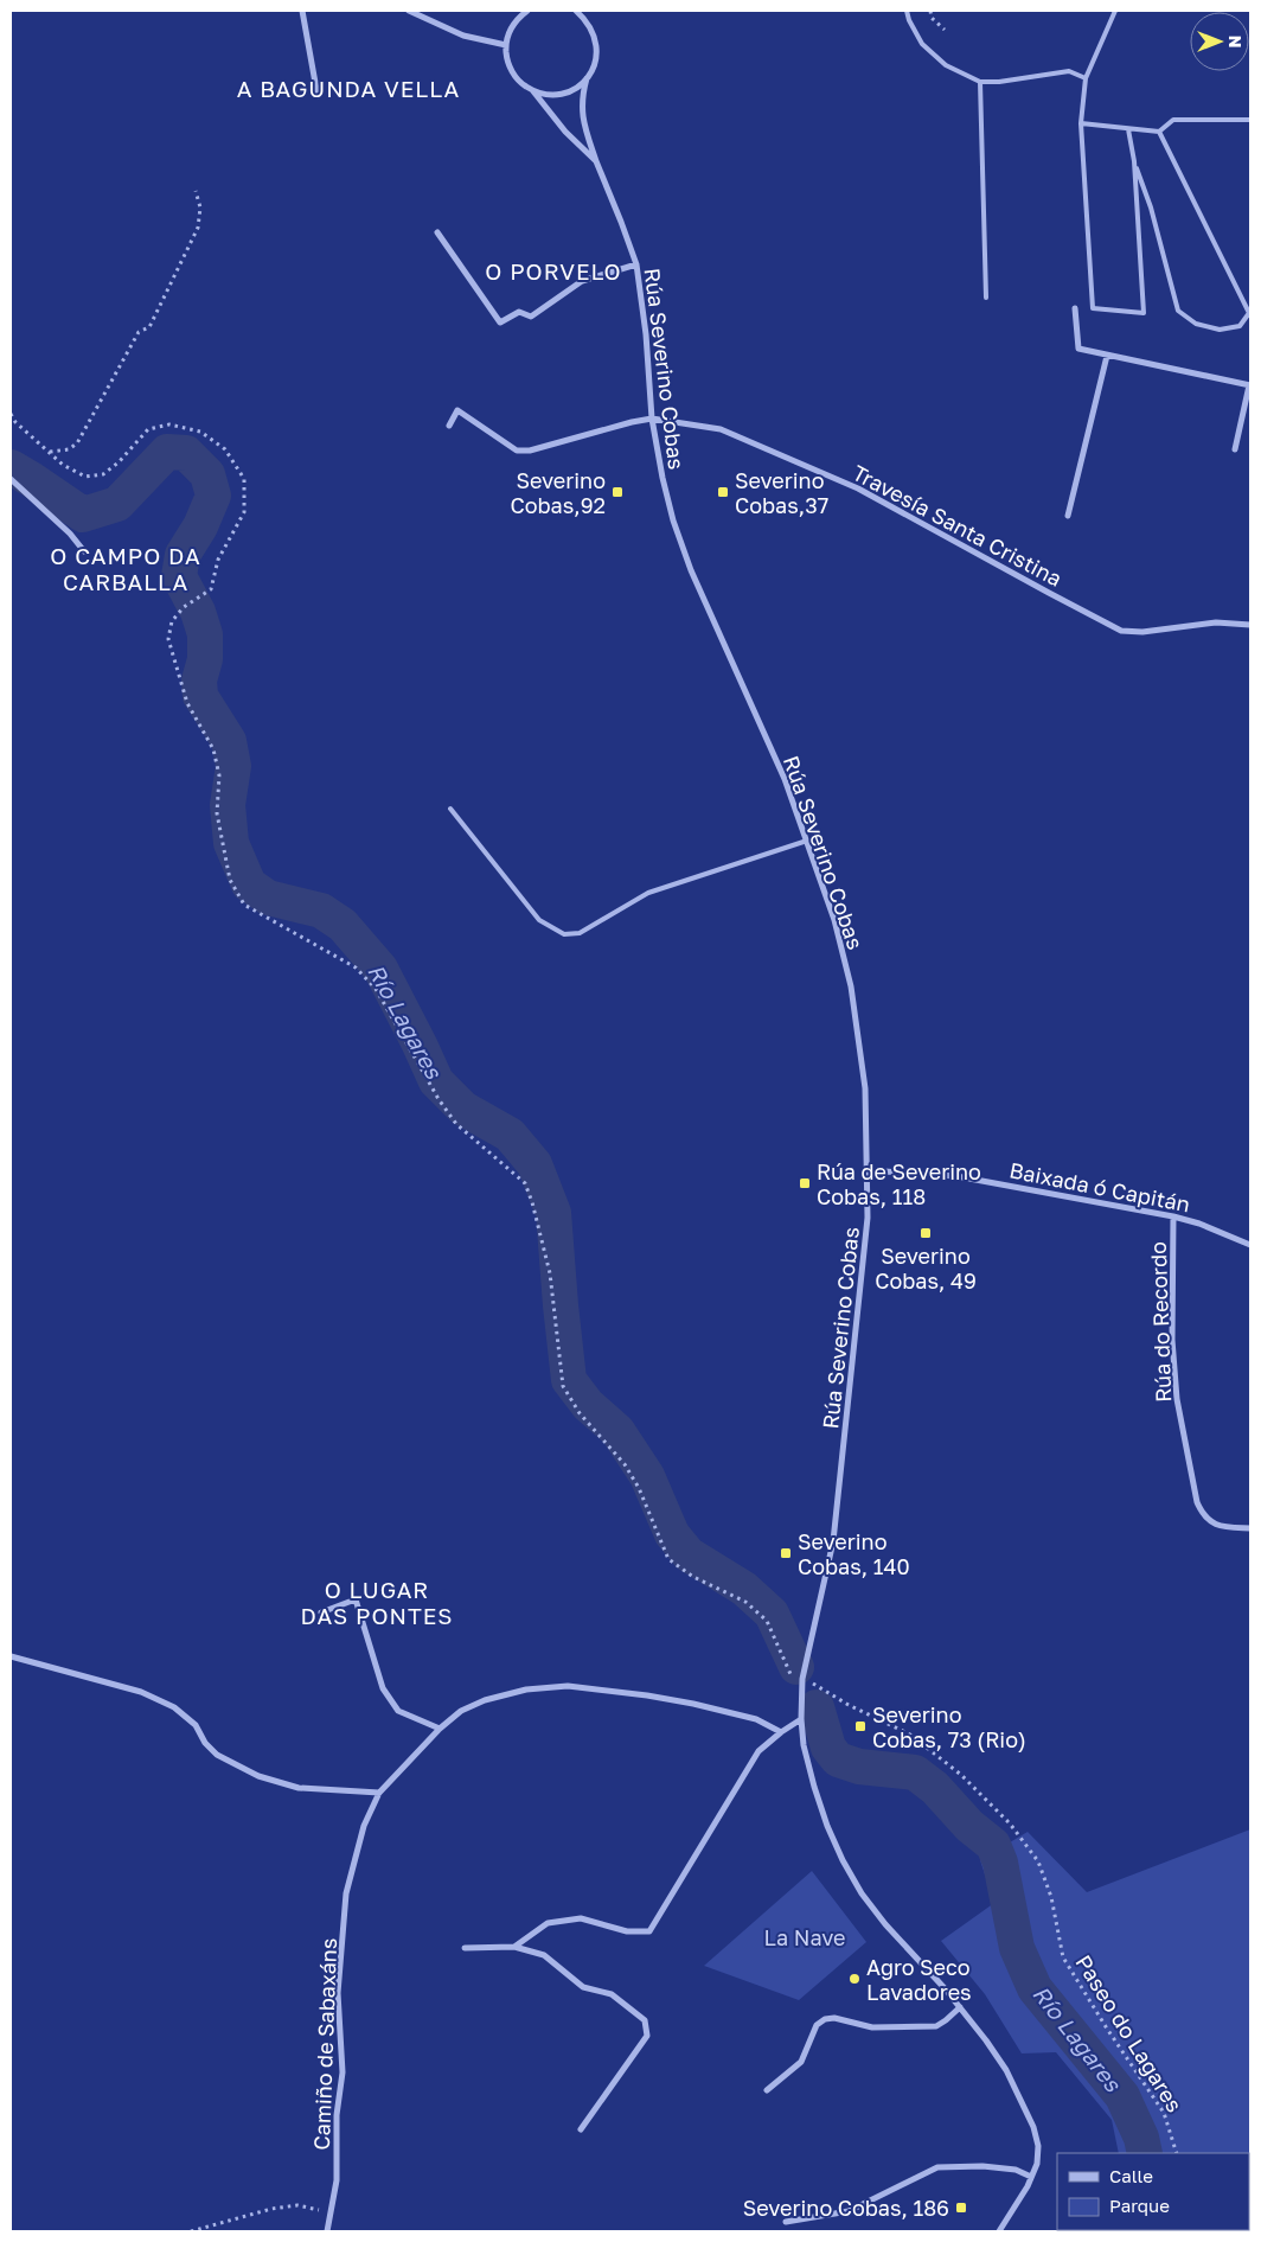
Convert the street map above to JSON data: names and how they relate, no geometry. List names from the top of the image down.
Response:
{
  "streets": {
    "street": [
      "Rúa Severino Cobas",
      "Travesía Santa Cristina",
      "Baixada ó Capitán",
      "Rúa do Recordo",
      "Camiño de Sabaxáns"
    ],
    "path": ["Paseo do Lagares"]
  },
  "crossings": [
    ["Rúa Severino Cobas", "Travesía Santa Cristina"],
    ["Rúa Severino Cobas", "Baixada ó Capitán"],
    ["Baixada ó Capitán", "Rúa do Recordo"]
  ],
  "districts": [
    "A BAGUNDA VELLA",
    "O PORVELO",
    "O CAMPO DA CARBALLA",
    "O LUGAR DAS PONTES"
  ],
  "water": ["Río Lagares"],
  "parks": ["La Nave"],
  "places": {
    "transit": [
      "Severino Cobas,92",
      "Severino Cobas,37",
      "Rúa de Severino Cobas, 118",
      "Severino Cobas, 49",
      "Severino Cobas, 140",
      "Severino Cobas, 73 (Rio)",
      "Severino Cobas, 186"
    ],
    "other": ["Agro Seco Lavadores"]
  },
  "legend": ["Calle", "Parque"],
  "north": "right"
}
